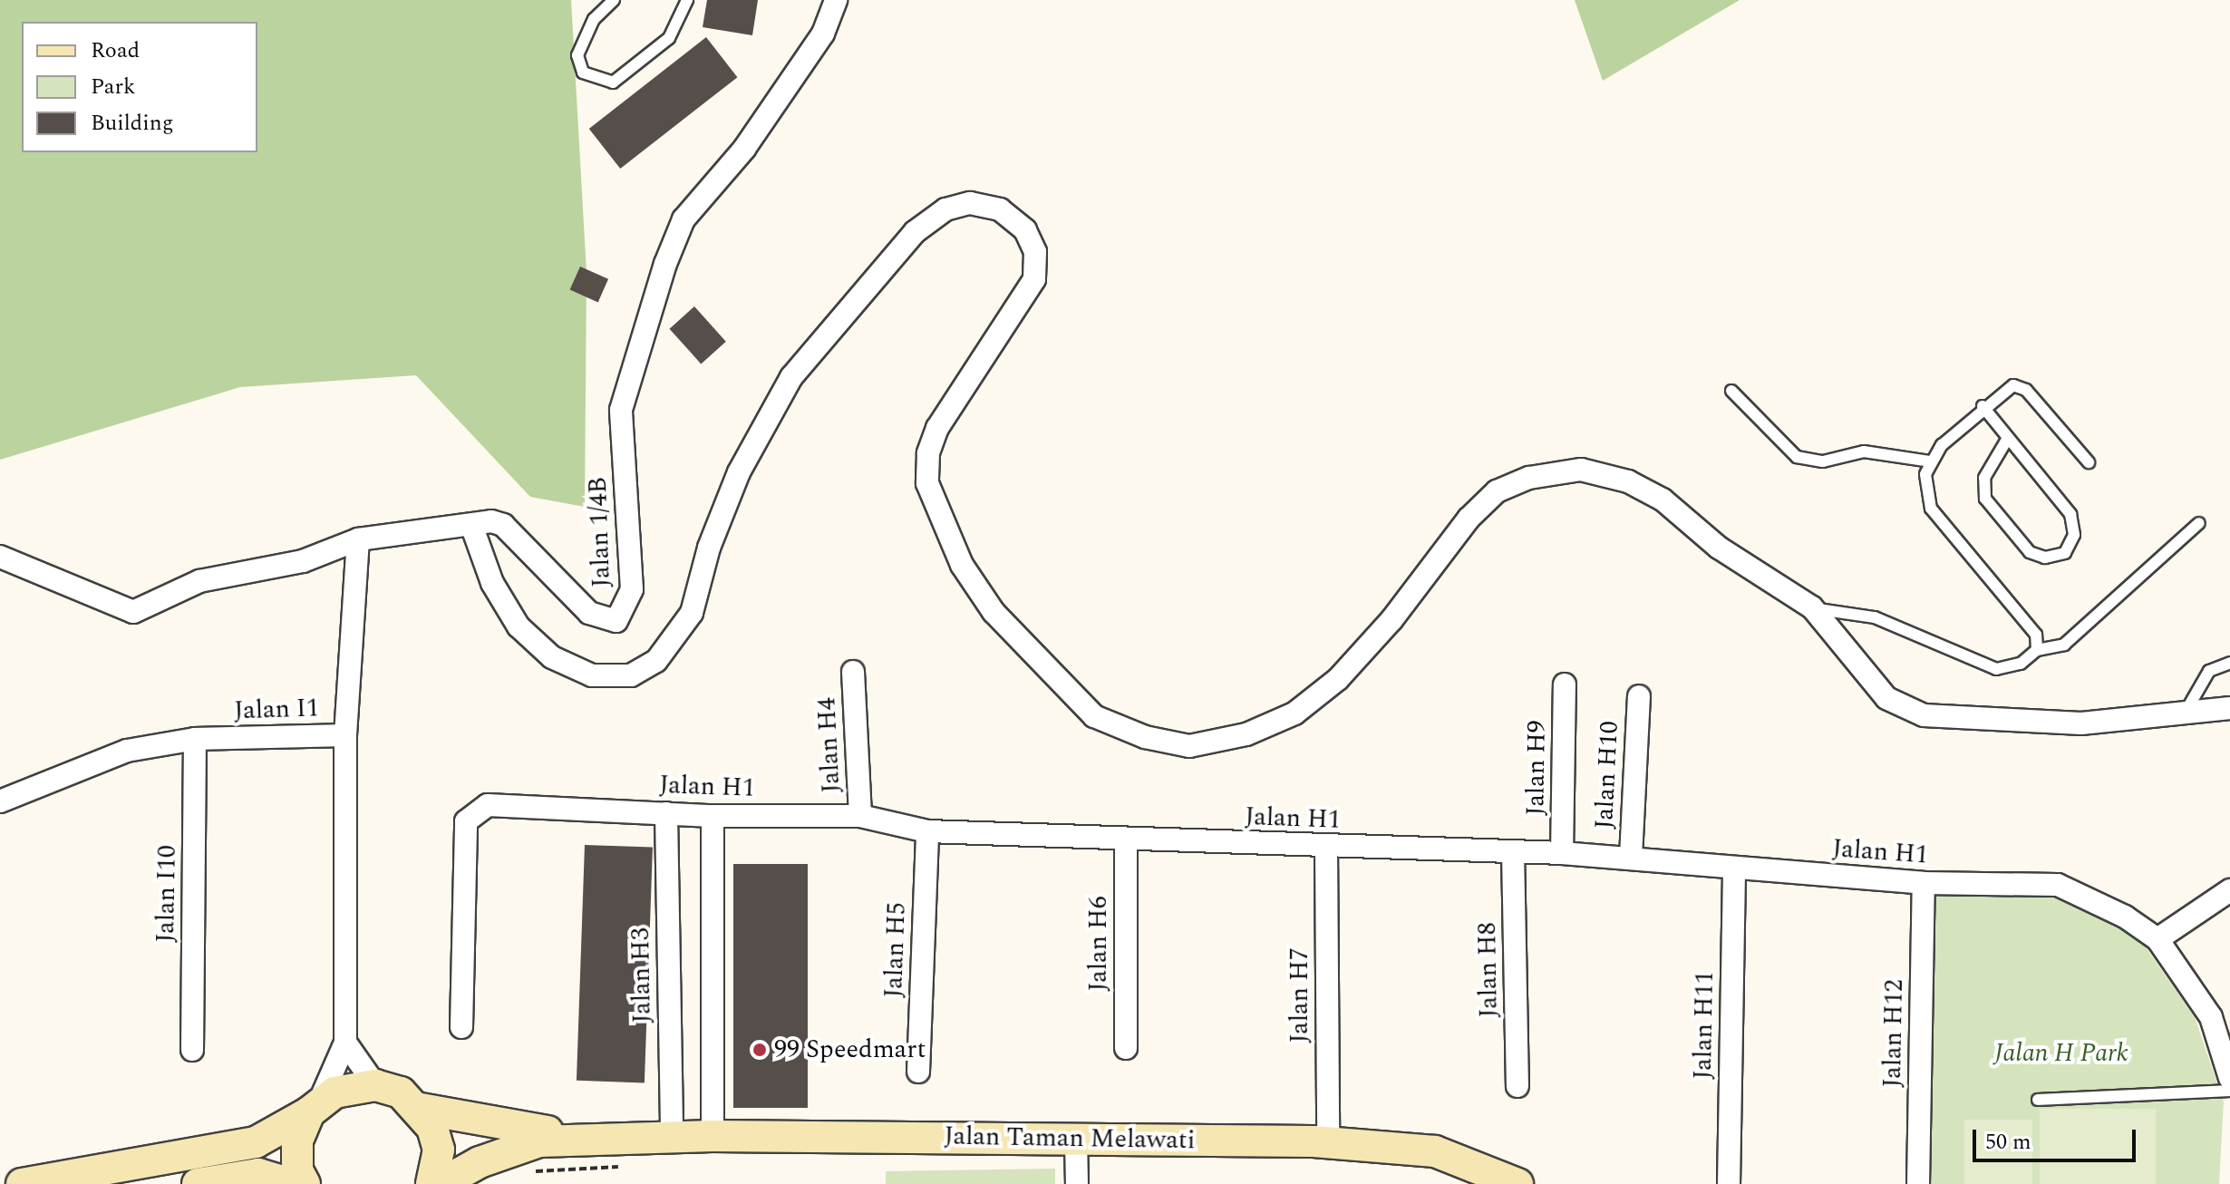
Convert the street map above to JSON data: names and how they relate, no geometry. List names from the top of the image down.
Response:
{
  "streets": {
    "main road": ["Jalan Taman Melawati"],
    "street": [
      "Jalan 1/4B",
      "Jalan I1",
      "Jalan H4",
      "Jalan H9",
      "Jalan H10",
      "Jalan H1",
      "Jalan I10",
      "Jalan H6",
      "Jalan H5",
      "Jalan H8",
      "Jalan H3",
      "Jalan H7",
      "Jalan H11",
      "Jalan H12"
    ]
  },
  "crossings": [
    ["Jalan I1", "Jalan I10"],
    ["Jalan H4", "Jalan H1"],
    ["Jalan H9", "Jalan H1"],
    ["Jalan H10", "Jalan H1"],
    ["Jalan H1", "Jalan H6"],
    ["Jalan H1", "Jalan H5"],
    ["Jalan H1", "Jalan H8"],
    ["Jalan H1", "Jalan H3"],
    ["Jalan H1", "Jalan H7"],
    ["Jalan H1", "Jalan H11"],
    ["Jalan H1", "Jalan H12"],
    ["Jalan H3", "Jalan Taman Melawati"],
    ["Jalan H7", "Jalan Taman Melawati"]
  ],
  "parks": ["Jalan H Park"],
  "places": ["99 Speedmart"],
  "legend": ["Road", "Park", "Building"],
  "scale_bar": "50 m"
}
